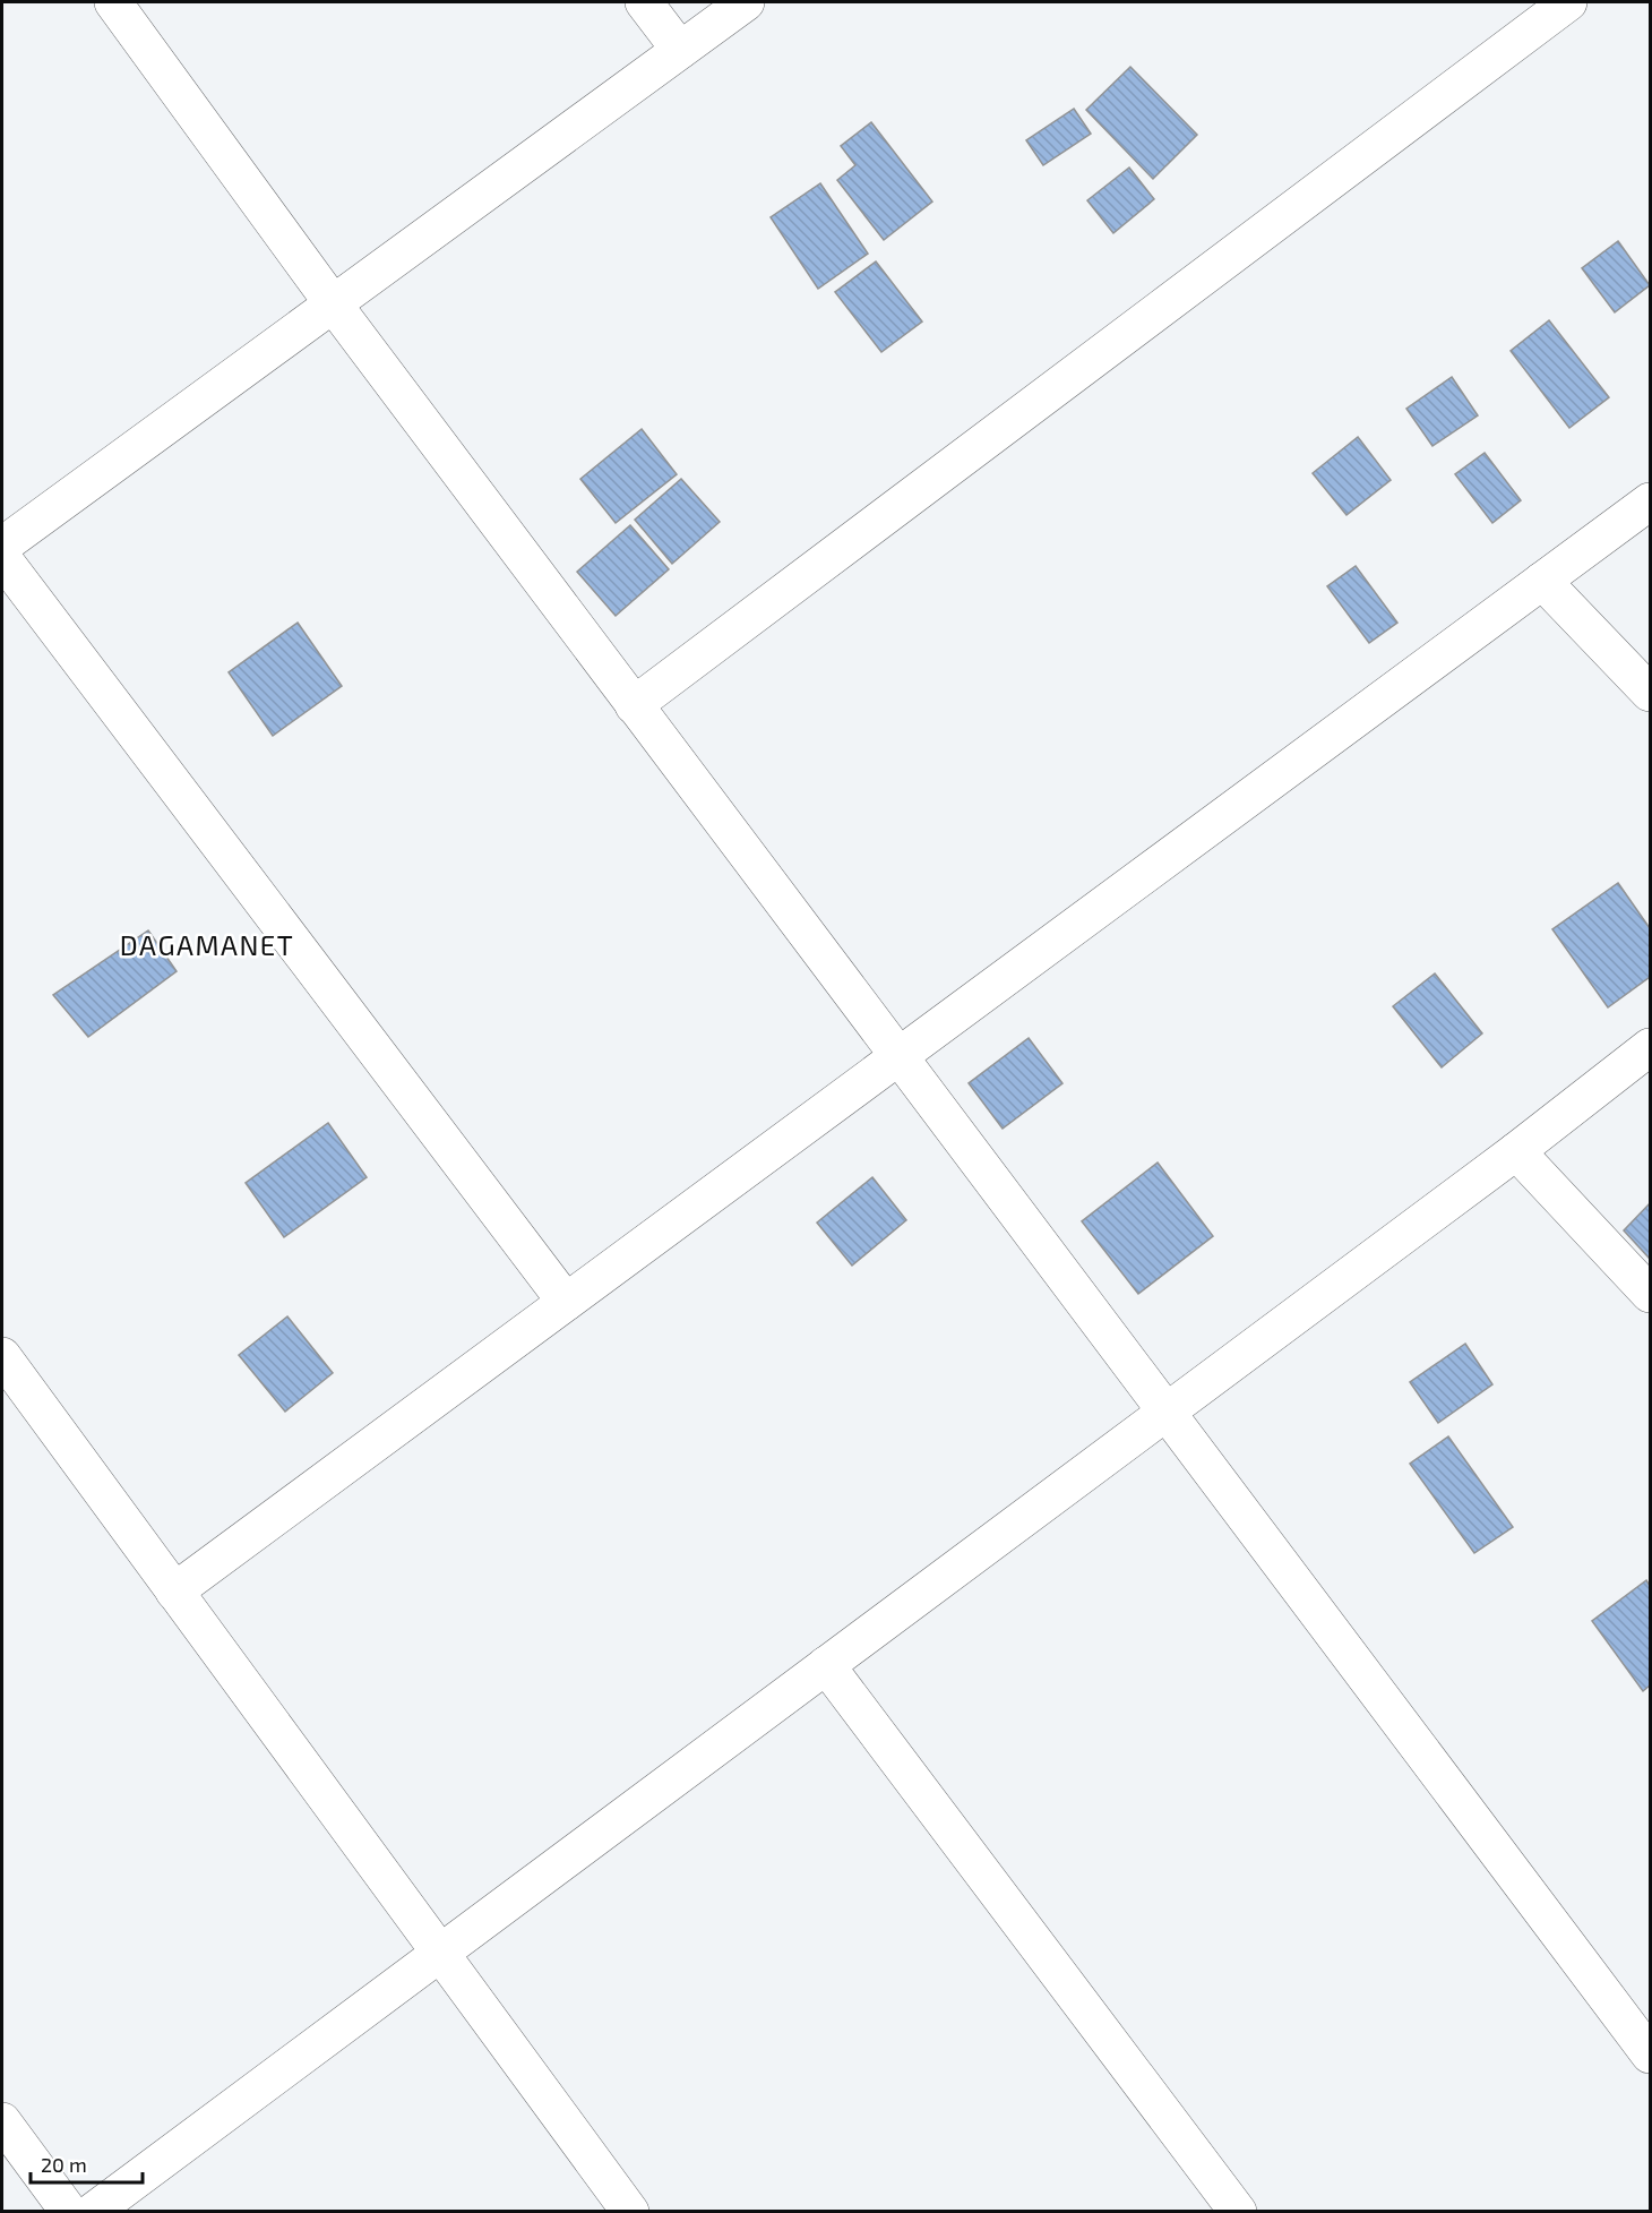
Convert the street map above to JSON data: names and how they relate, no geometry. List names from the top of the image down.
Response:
{
  "districts": ["DAGAMANET"],
  "scale_bar": "20 m"
}
